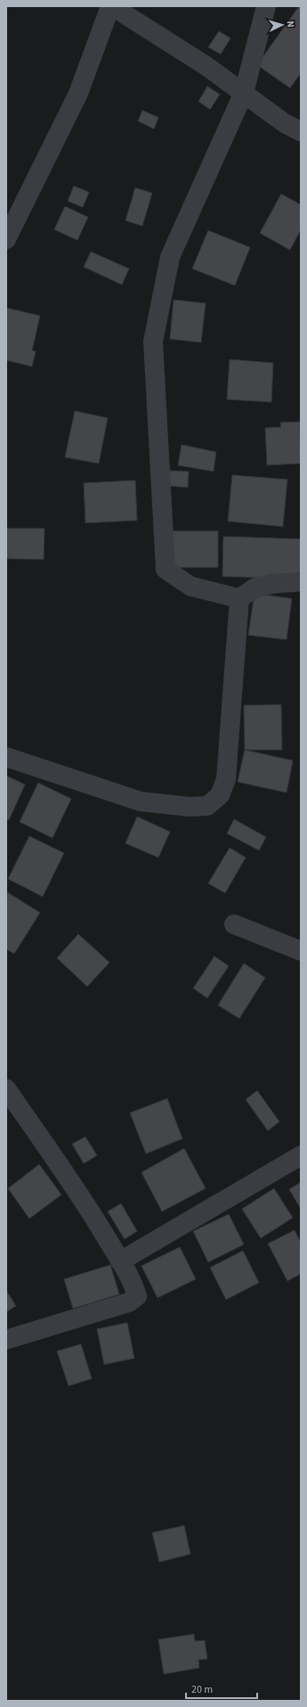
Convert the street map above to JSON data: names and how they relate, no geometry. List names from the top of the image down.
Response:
{
  "scale_bar": "20 m",
  "north": "right"
}
